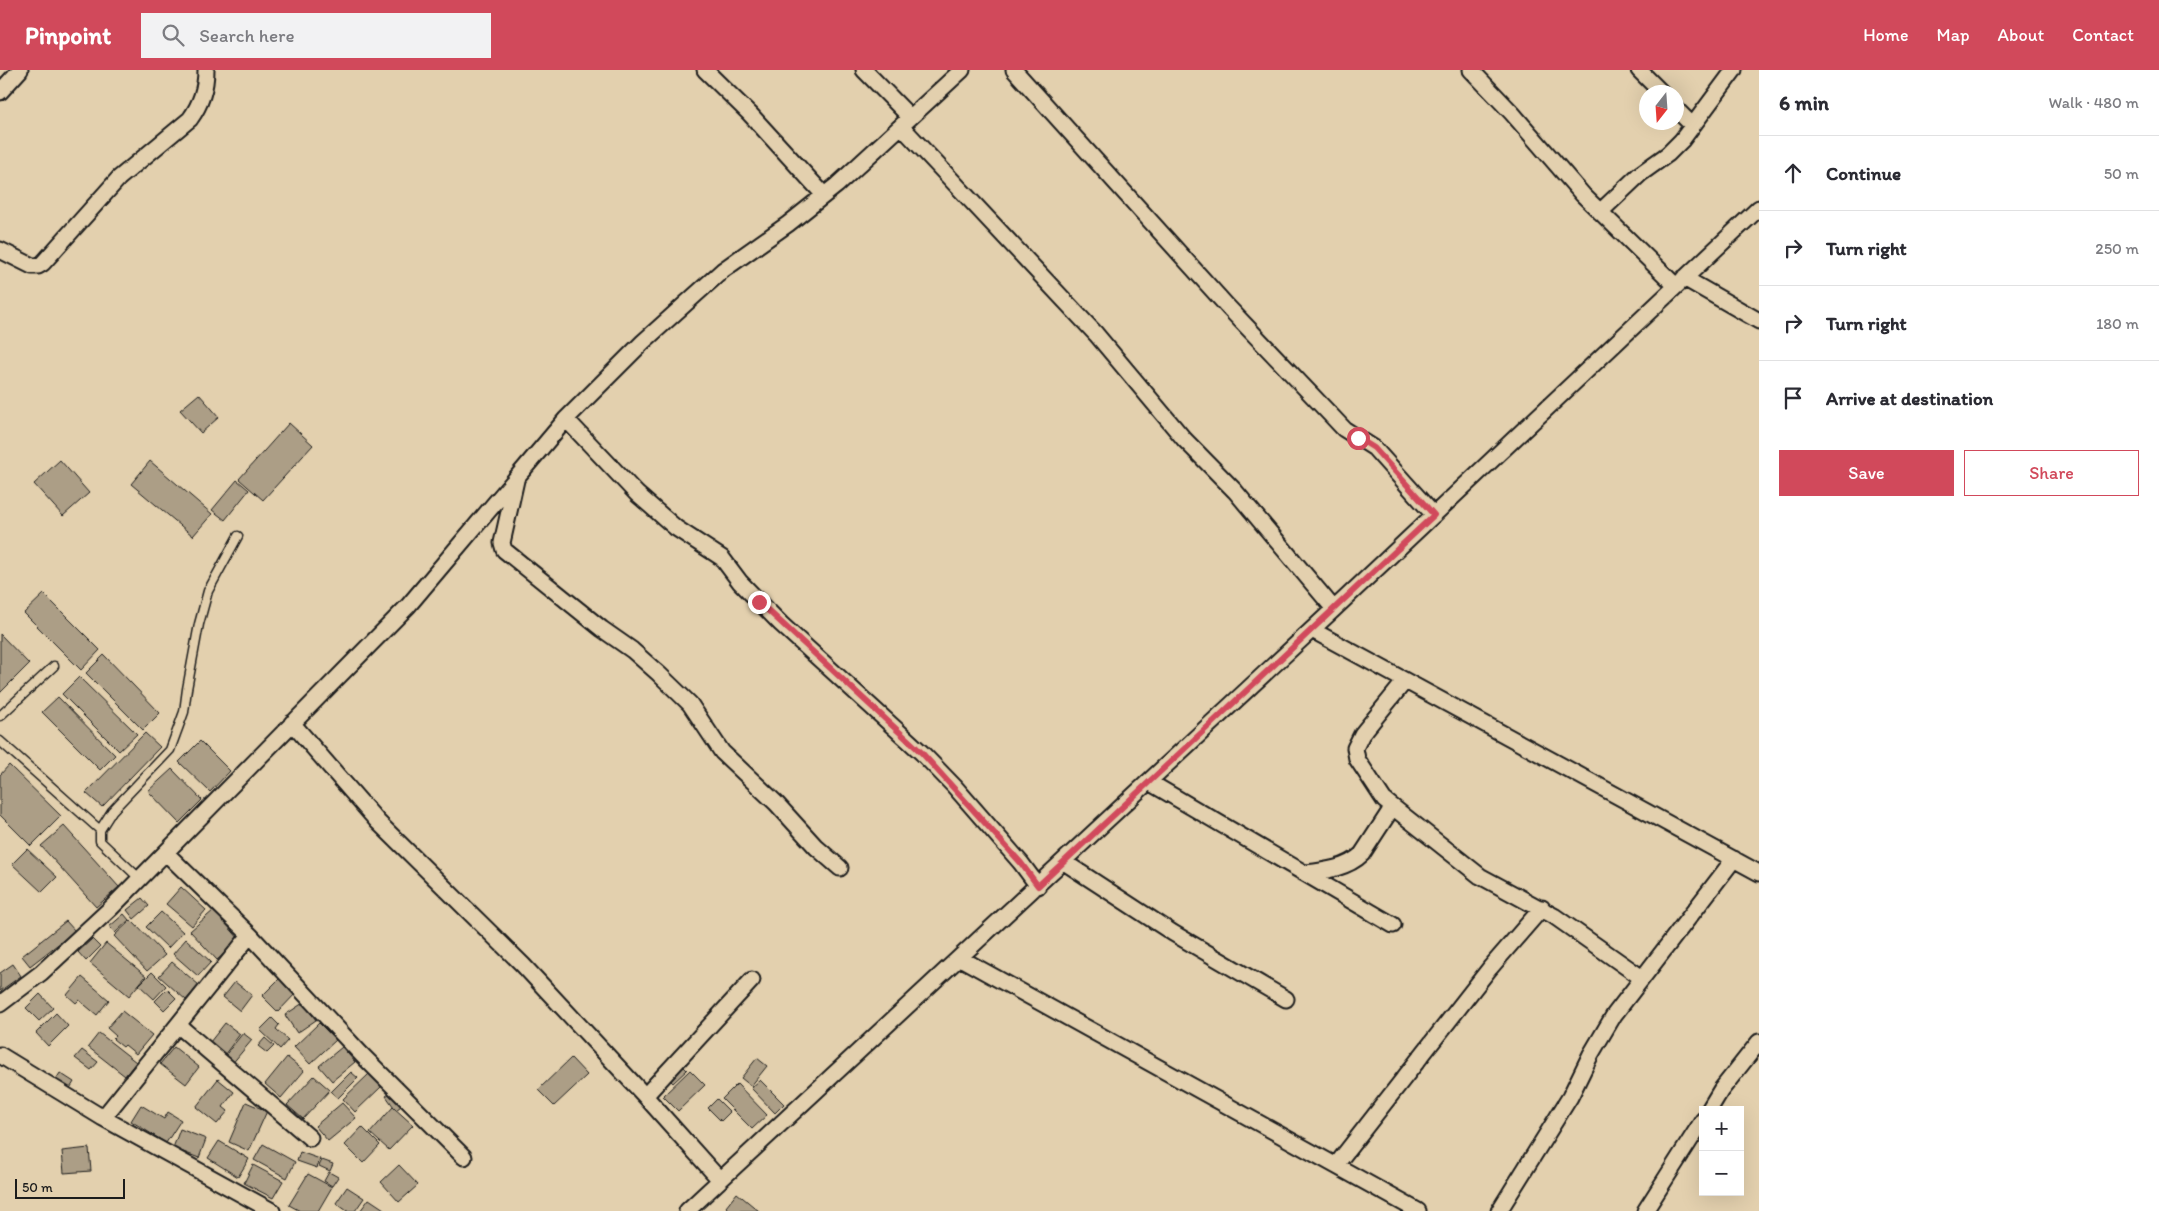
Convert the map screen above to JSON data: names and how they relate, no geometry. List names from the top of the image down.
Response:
{
  "scale_bar": "50 m",
  "north": "bottom",
  "page": {
    "header": "Pinpoint",
    "search": "Search here",
    "nav": [
      "Home",
      "Map",
      "About",
      "Contact"
    ],
    "heading": ["6 min", "Walk · 480 m"],
    "list": [
      ["Continue", "50 m"],
      ["Turn right", "250 m"],
      ["Turn right", "180 m"],
      "Arrive at destination"
    ],
    "buttons": ["Save", "Share"],
    "map_buttons": ["+", "−"],
    "scale": "50 m"
  }
}
